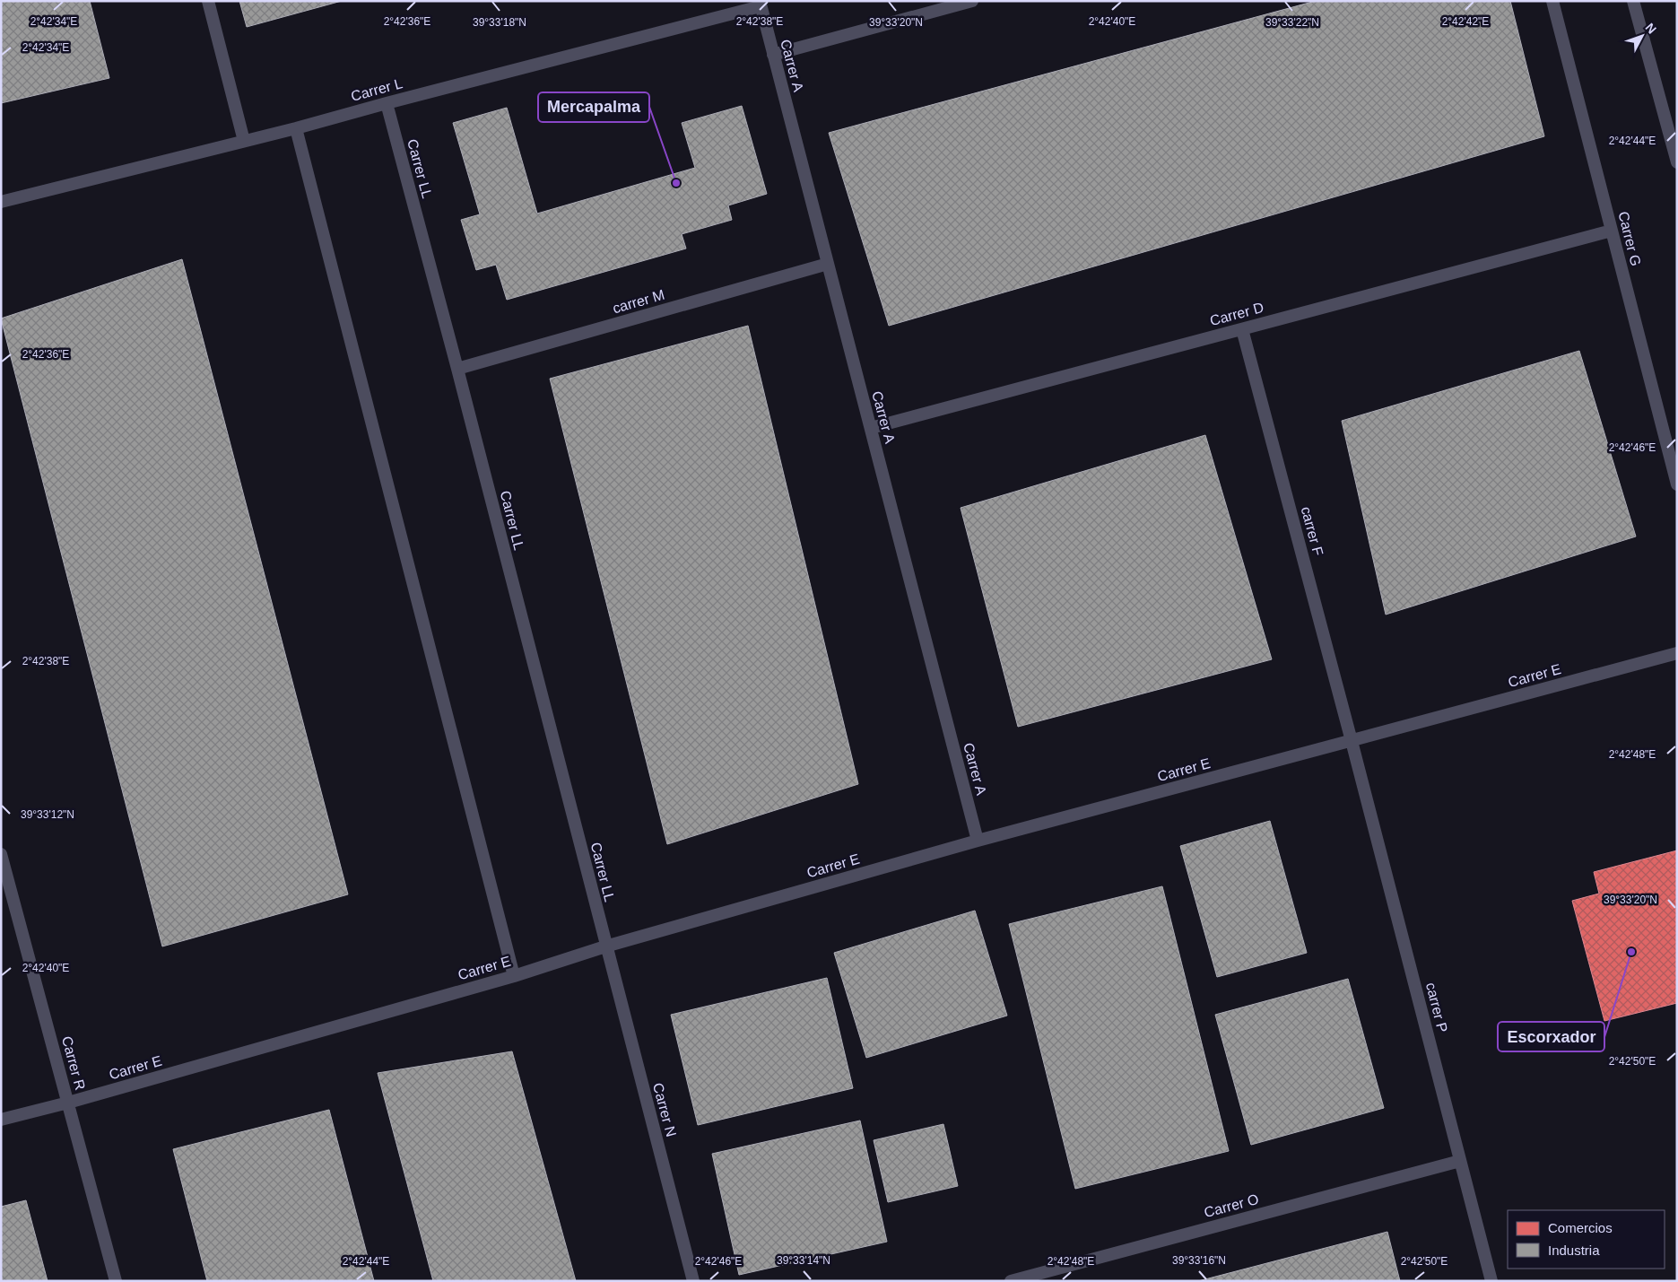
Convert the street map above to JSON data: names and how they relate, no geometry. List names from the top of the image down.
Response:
{
  "streets": {
    "lane": [
      "Carrer A",
      "Carrer L",
      "Carrer LL",
      "Carrer G",
      "carrer M",
      "Carrer D",
      "carrer F",
      "Carrer E",
      "carrer P",
      "Carrer R",
      "Carrer N",
      "Carrer O"
    ]
  },
  "crossings": [
    ["Carrer A", "Carrer L"],
    ["Carrer A", "carrer M"],
    ["Carrer A", "Carrer D"],
    ["Carrer A", "Carrer E"],
    ["Carrer L", "Carrer LL"],
    ["Carrer LL", "carrer M"],
    ["Carrer LL", "Carrer E"],
    ["Carrer LL", "Carrer N"],
    ["Carrer G", "Carrer D"],
    ["Carrer D", "carrer F"],
    ["carrer F", "Carrer E"],
    ["carrer F", "carrer P"],
    ["Carrer E", "carrer P"],
    ["Carrer E", "Carrer R"],
    ["Carrer E", "Carrer N"],
    ["carrer P", "Carrer O"]
  ],
  "places": ["Mercapalma", "Escorxador"],
  "legend": ["Comercios", "Industria"],
  "north": "top right",
  "coordinates": [
    "2°42'34\"E",
    "2°42'36\"E",
    "2°42'38\"E",
    "2°42'40\"E",
    "2°42'42\"E",
    "39°33'18\"N",
    "39°33'20\"N",
    "39°33'22\"N",
    "2°42'44\"E",
    "2°42'46\"E",
    "2°42'48\"E",
    "39°33'12\"N",
    "2°42'50\"E",
    "39°33'14\"N",
    "39°33'16\"N"
  ]
}
